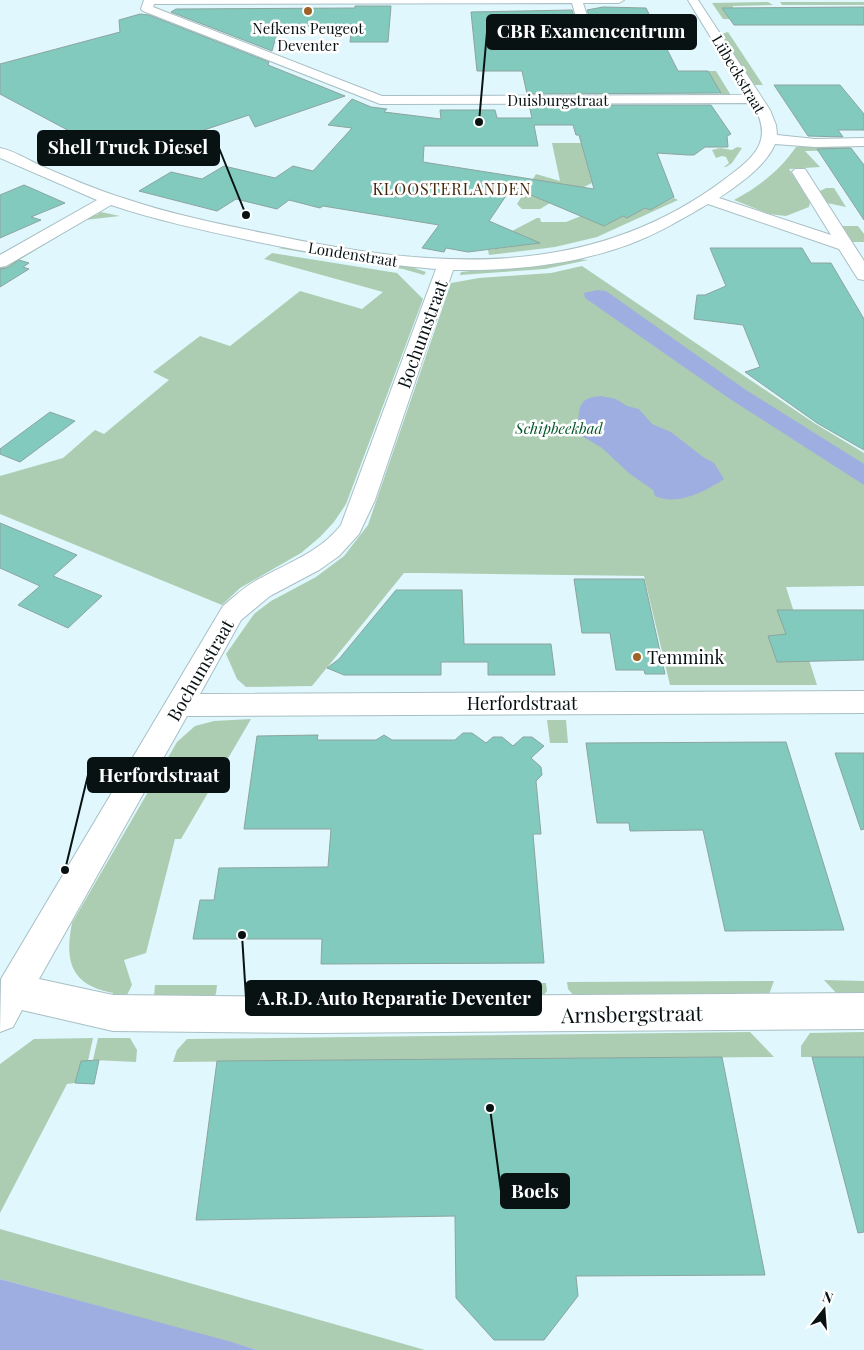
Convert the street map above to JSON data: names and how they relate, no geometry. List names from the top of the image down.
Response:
{
  "streets": {
    "street": [
      "Lübeckstraat",
      "Duisburgstraat",
      "Londenstraat",
      "Bochumstraat",
      "Herfordstraat",
      "Arnsbergstraat"
    ]
  },
  "crossings": [
    ["Lübeckstraat", "Duisburgstraat"],
    ["Londenstraat", "Bochumstraat"],
    ["Bochumstraat", "Herfordstraat"],
    ["Bochumstraat", "Arnsbergstraat"]
  ],
  "districts": ["KLOOSTERLANDEN"],
  "parks": ["Schipbeekbad"],
  "places": [
    "Nefkens Peugeot Deventer",
    "CBR Examencentrum",
    "Shell Truck Diesel",
    "Temmink",
    "Herfordstraat",
    "A.R.D. Auto Reparatie Deventer",
    "Boels"
  ],
  "north": "top"
}
